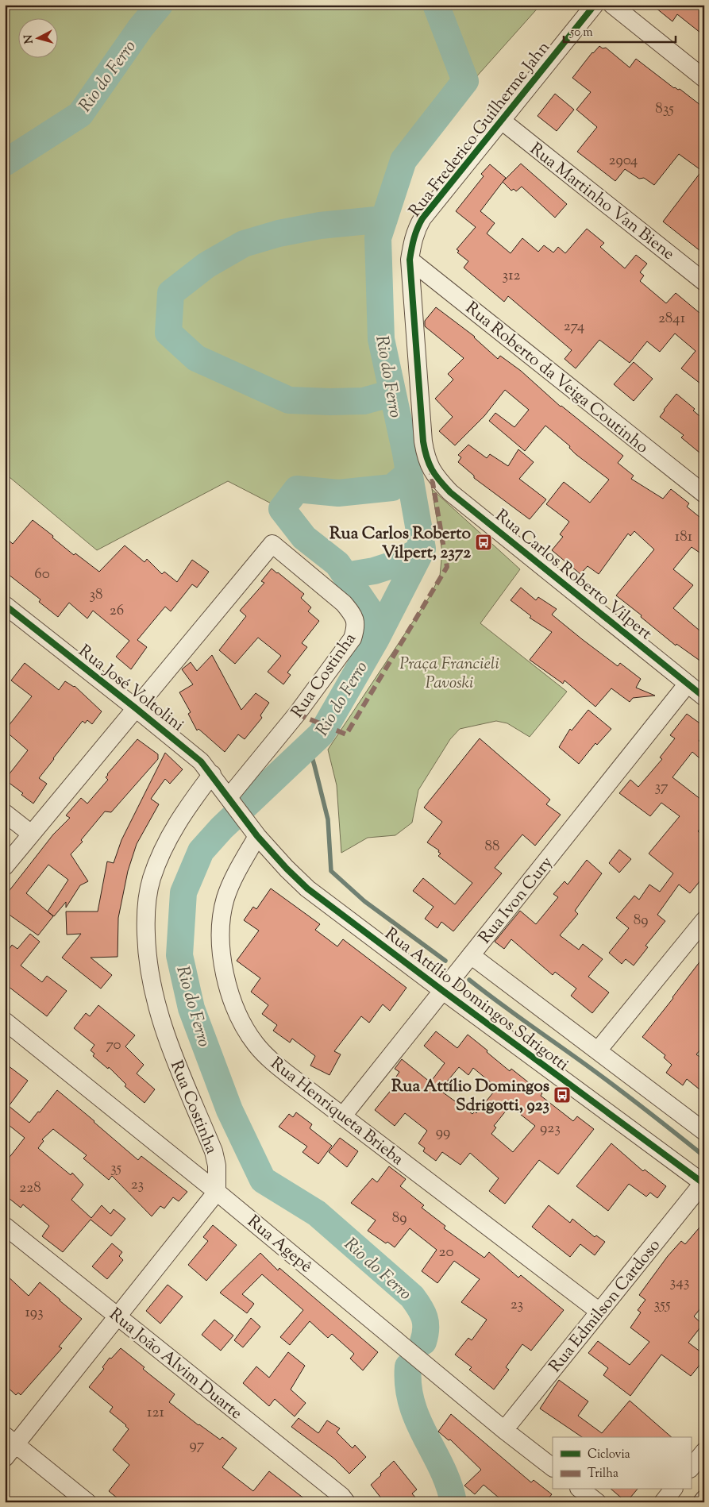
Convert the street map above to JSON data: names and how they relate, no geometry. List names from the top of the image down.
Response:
{
  "streets": {
    "street": [
      "Rua Frederico Guilherme Jahn",
      "Rua Martinho Van Biene",
      "Rua Roberto da Veiga Coutinho",
      "Rua Carlos Roberto Vilpert",
      "Rua Costinha",
      "Rua José Voltolini",
      "Rua Ivon Cury",
      "Rua Attílio Domingos Sdrigotti",
      "Rua Henriqueta Brieba",
      "Rua Agepê",
      "Rua Edmilson Cardoso",
      "Rua João Alvim Duarte"
    ]
  },
  "crossings": [
    ["Rua Frederico Guilherme Jahn", "Rua Martinho Van Biene"],
    ["Rua Frederico Guilherme Jahn", "Rua Roberto da Veiga Coutinho"],
    ["Rua Frederico Guilherme Jahn", "Rua Carlos Roberto Vilpert"],
    ["Rua Carlos Roberto Vilpert", "Rua Ivon Cury"],
    ["Rua Costinha", "Rua José Voltolini"],
    ["Rua Costinha", "Rua Attílio Domingos Sdrigotti"],
    ["Rua Costinha", "Rua Agepê"],
    ["Rua José Voltolini", "Rua Attílio Domingos Sdrigotti"],
    ["Rua Ivon Cury", "Rua Attílio Domingos Sdrigotti"],
    ["Rua Ivon Cury", "Rua Henriqueta Brieba"],
    ["Rua Attílio Domingos Sdrigotti", "Rua Henriqueta Brieba"],
    ["Rua Attílio Domingos Sdrigotti", "Rua Edmilson Cardoso"],
    ["Rua Henriqueta Brieba", "Rua Edmilson Cardoso"],
    ["Rua Agepê", "Rua Edmilson Cardoso"]
  ],
  "water": ["Rio do Ferro"],
  "parks": ["Praça Francieli Pavoski"],
  "places": {
    "bus stop": ["Rua Carlos Roberto Vilpert, 2372", "Rua Attílio Domingos Sdrigotti, 923"]
  },
  "house_numbers": [
    "835",
    "2904",
    "312",
    "2841",
    "274",
    "181",
    "60",
    "38",
    "26",
    "37",
    "88",
    "89",
    "70",
    "923",
    "99",
    "35",
    "23",
    "228",
    "89",
    "20",
    "343",
    "23",
    "355",
    "193",
    "121",
    "97"
  ],
  "legend": ["Ciclovia", "Trilha"],
  "scale_bar": "50 m",
  "north": "left"
}
